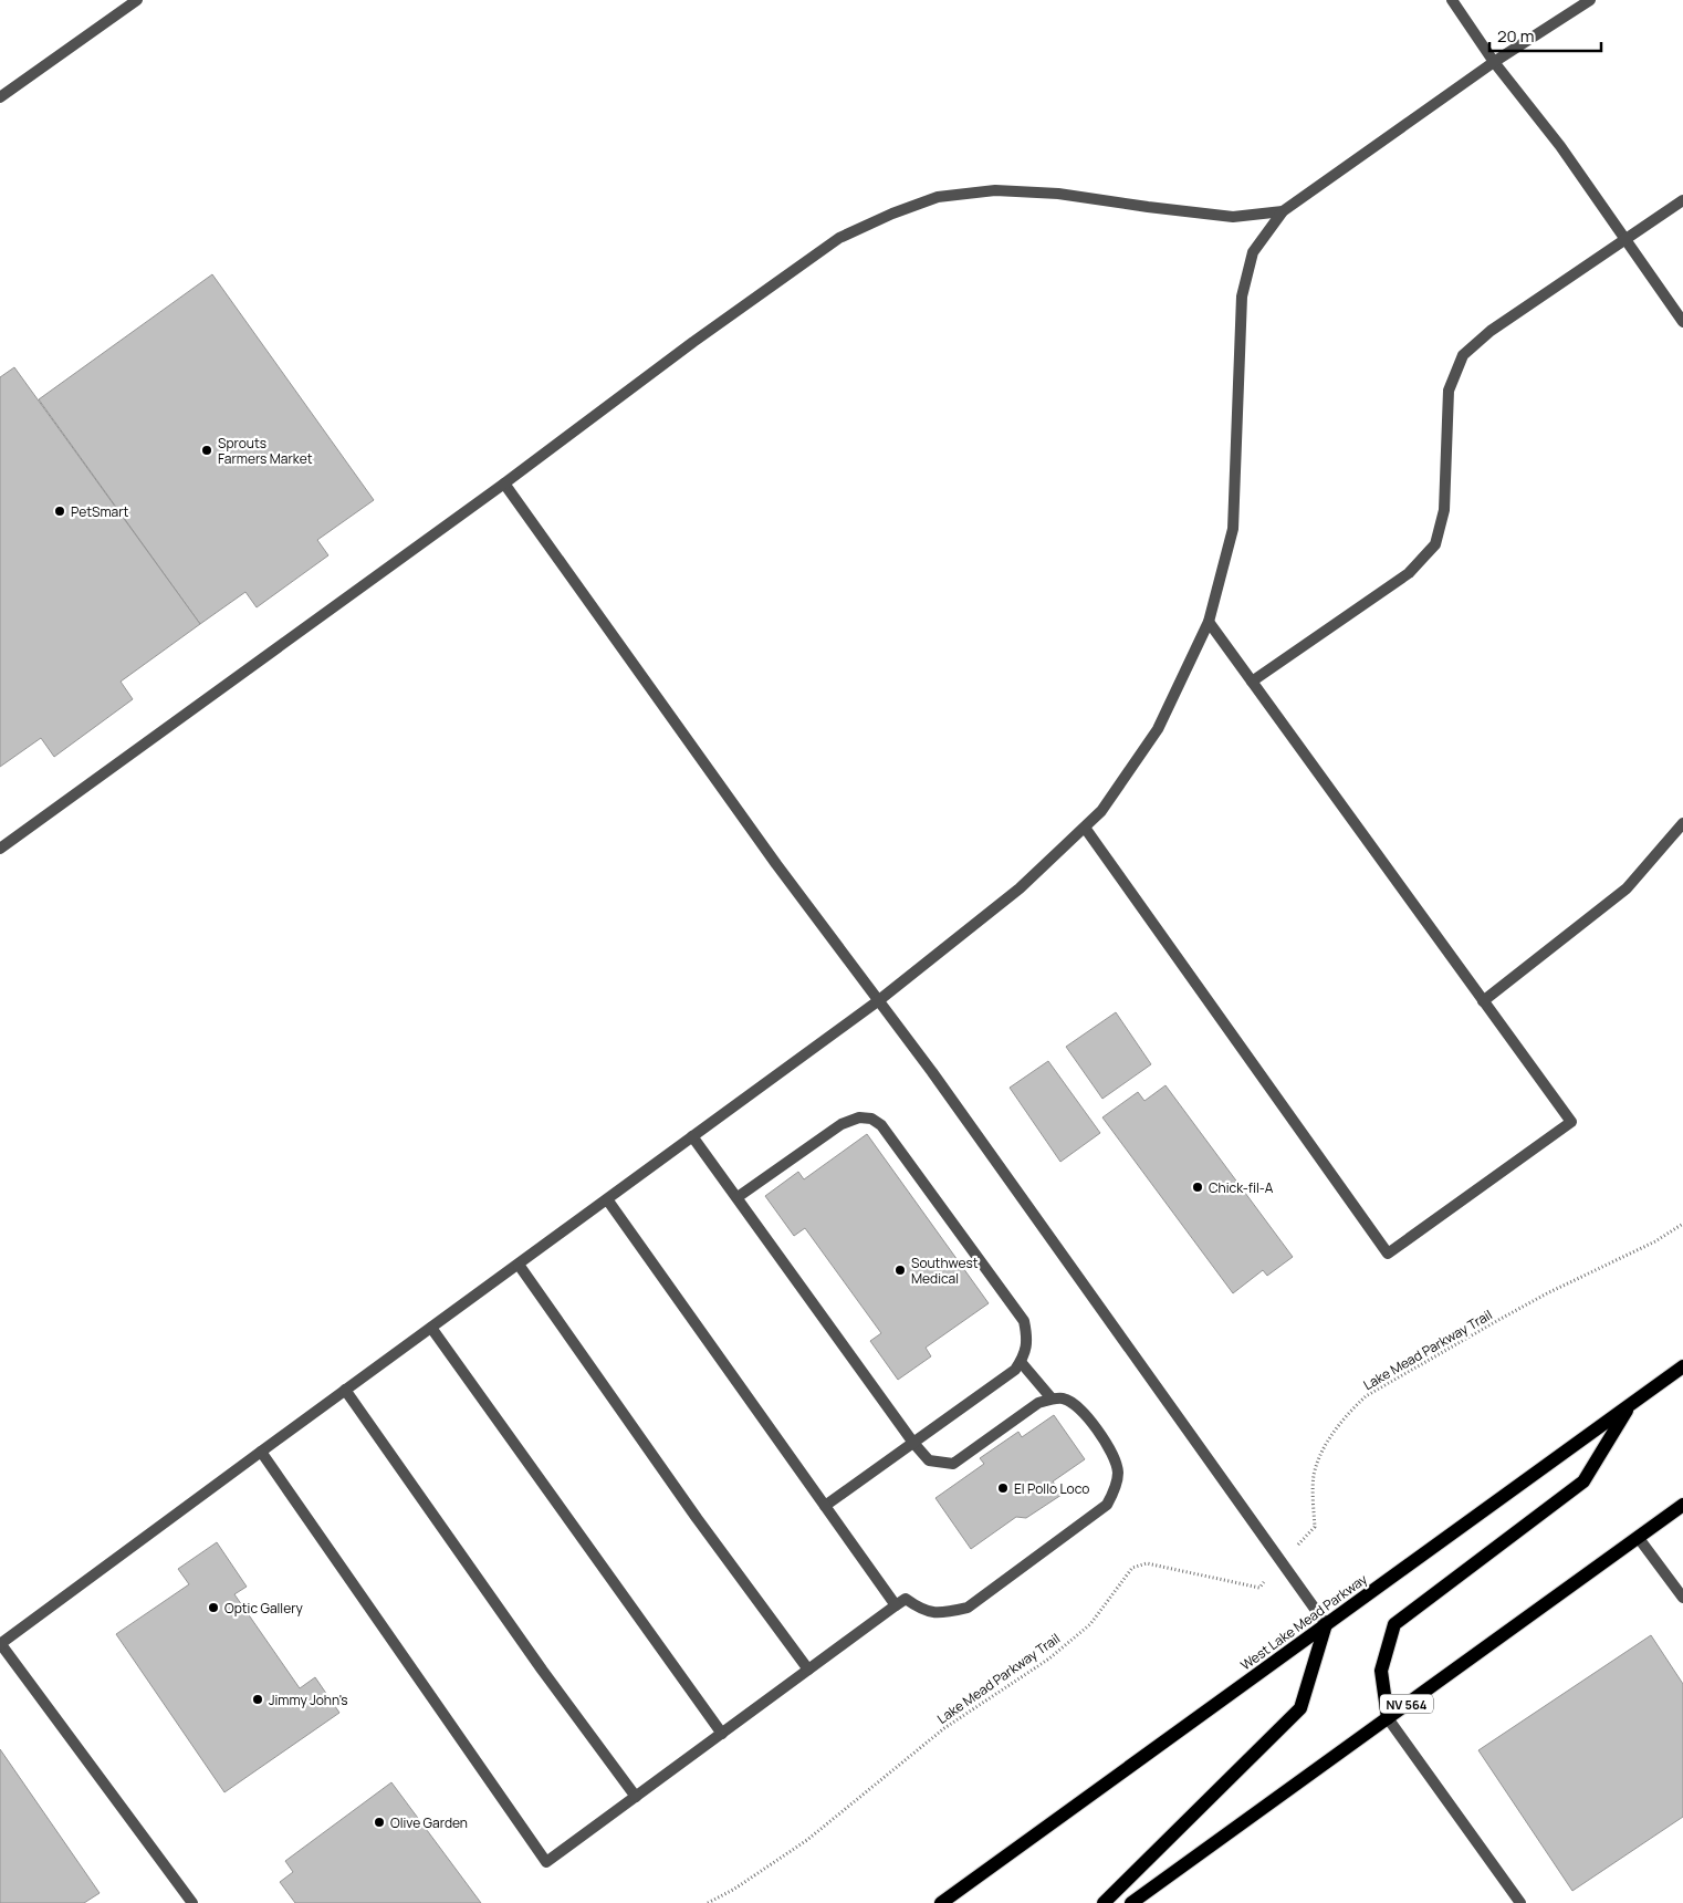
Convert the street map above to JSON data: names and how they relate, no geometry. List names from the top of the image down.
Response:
{
  "streets": {
    "main road": ["West Lake Mead Parkway", "NV 564"],
    "path": ["Lake Mead Parkway Trail"]
  },
  "places": [
    "Sprouts Farmers Market",
    "PetSmart",
    "Chick-fil-A",
    "Southwest Medical",
    "El Pollo Loco",
    "Optic Gallery",
    "Jimmy John's",
    "Olive Garden"
  ],
  "scale_bar": "20 m"
}
